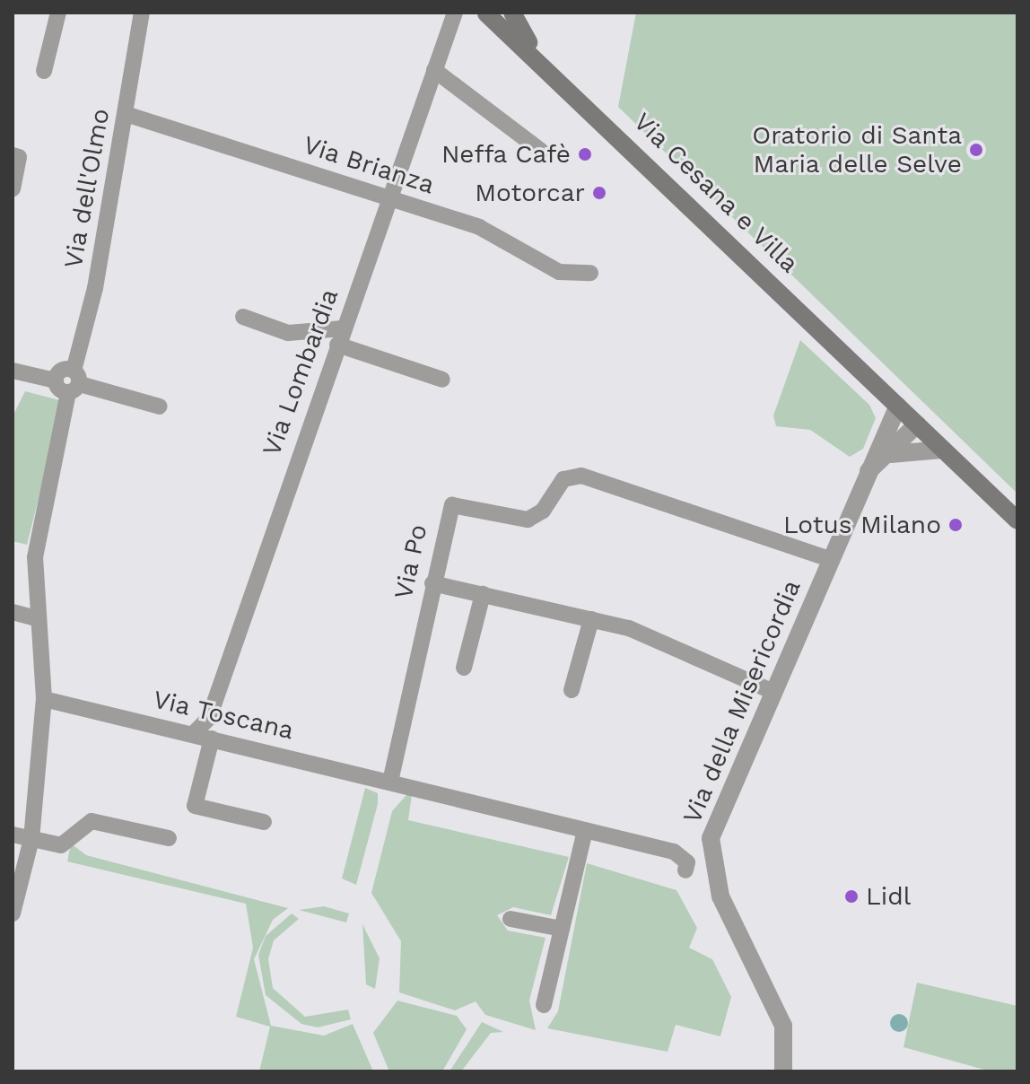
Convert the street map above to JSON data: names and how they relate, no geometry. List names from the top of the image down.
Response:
{
  "streets": {
    "main road": ["Via Cesana e Villa"],
    "street": [
      "Via Brianza",
      "Via dell'Olmo",
      "Via Lombardia",
      "Via Po",
      "Via della Misericordia",
      "Via Toscana"
    ]
  },
  "crossings": [
    ["Via Brianza", "Via dell'Olmo"],
    ["Via Brianza", "Via Lombardia"],
    ["Via dell'Olmo", "Via Toscana"],
    ["Via Cesana e Villa", "Via della Misericordia"],
    ["Via Lombardia", "Via Toscana"],
    ["Via Po", "Via della Misericordia"],
    ["Via Po", "Via Toscana"]
  ],
  "places": [
    "Oratorio di Santa Maria delle Selve",
    "Neffa Cafè",
    "Motorcar",
    "Lotus Milano",
    "Lidl"
  ]
}
